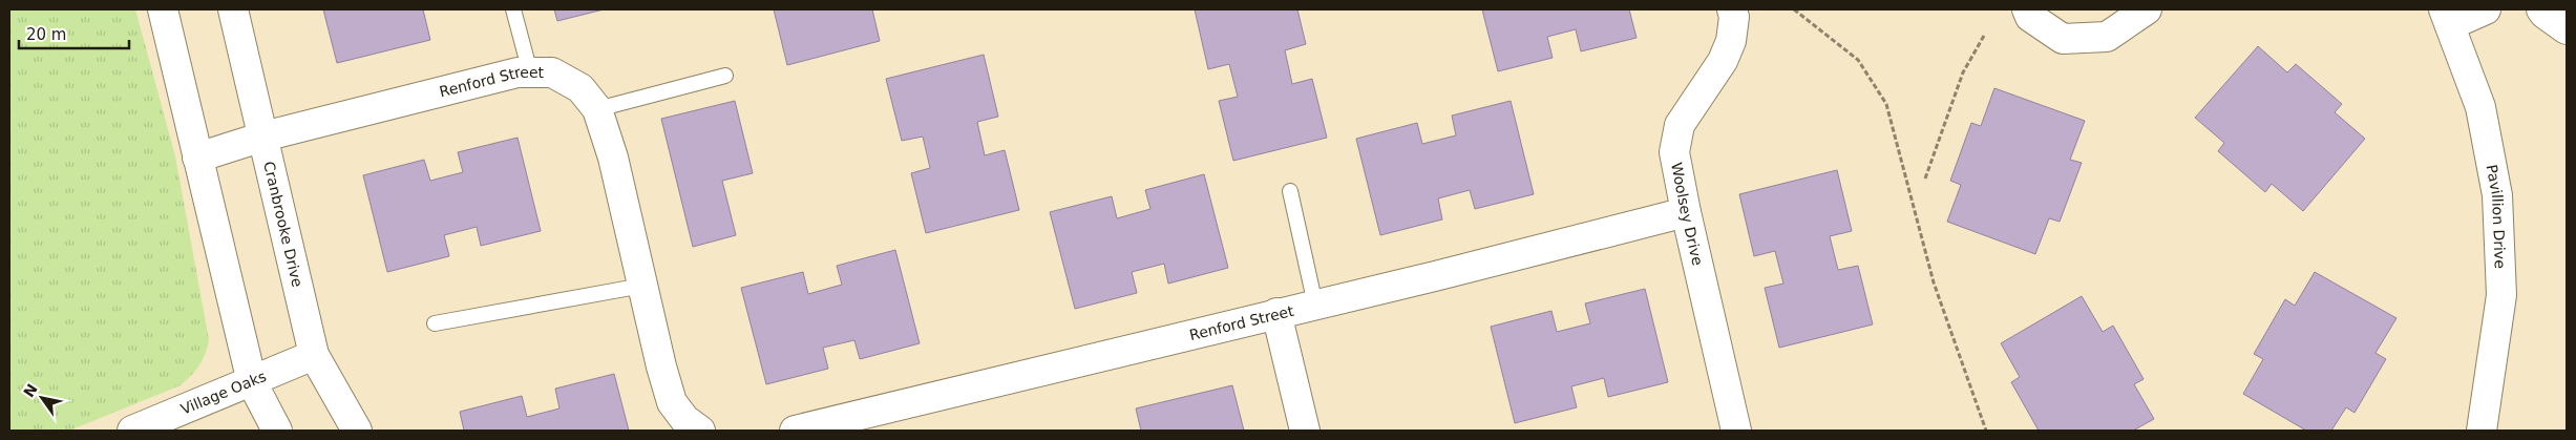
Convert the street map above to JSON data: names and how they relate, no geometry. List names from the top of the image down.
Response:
{
  "streets": {
    "street": [
      "Renford Street",
      "Woolsey Drive",
      "Pavillion Drive",
      "Cranbrooke Drive",
      "Village Oaks"
    ]
  },
  "crossings": [
    ["Renford Street", "Woolsey Drive"],
    ["Renford Street", "Cranbrooke Drive"],
    ["Cranbrooke Drive", "Village Oaks"]
  ],
  "scale_bar": "20 m",
  "north": "top left"
}
